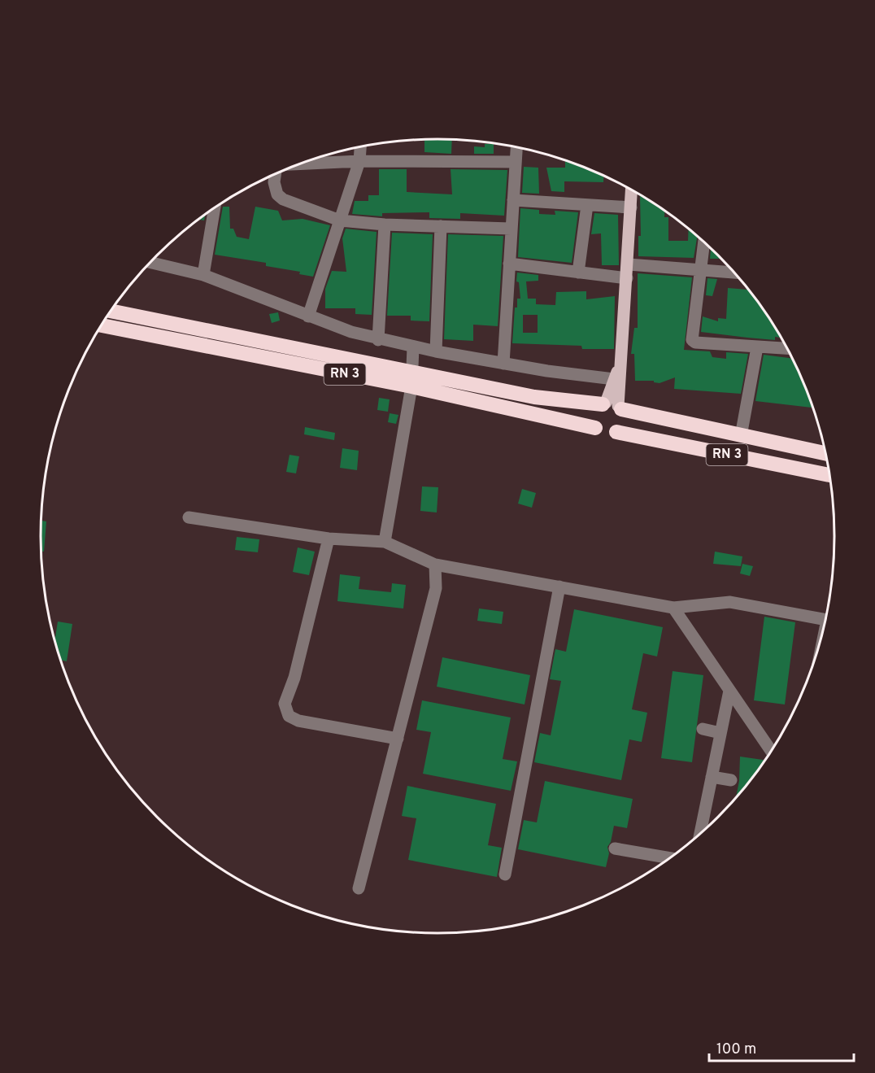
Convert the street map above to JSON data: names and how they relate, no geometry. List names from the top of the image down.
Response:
{
  "streets": {
    "highway": ["RN 3"]
  },
  "scale_bar": "100 m"
}
